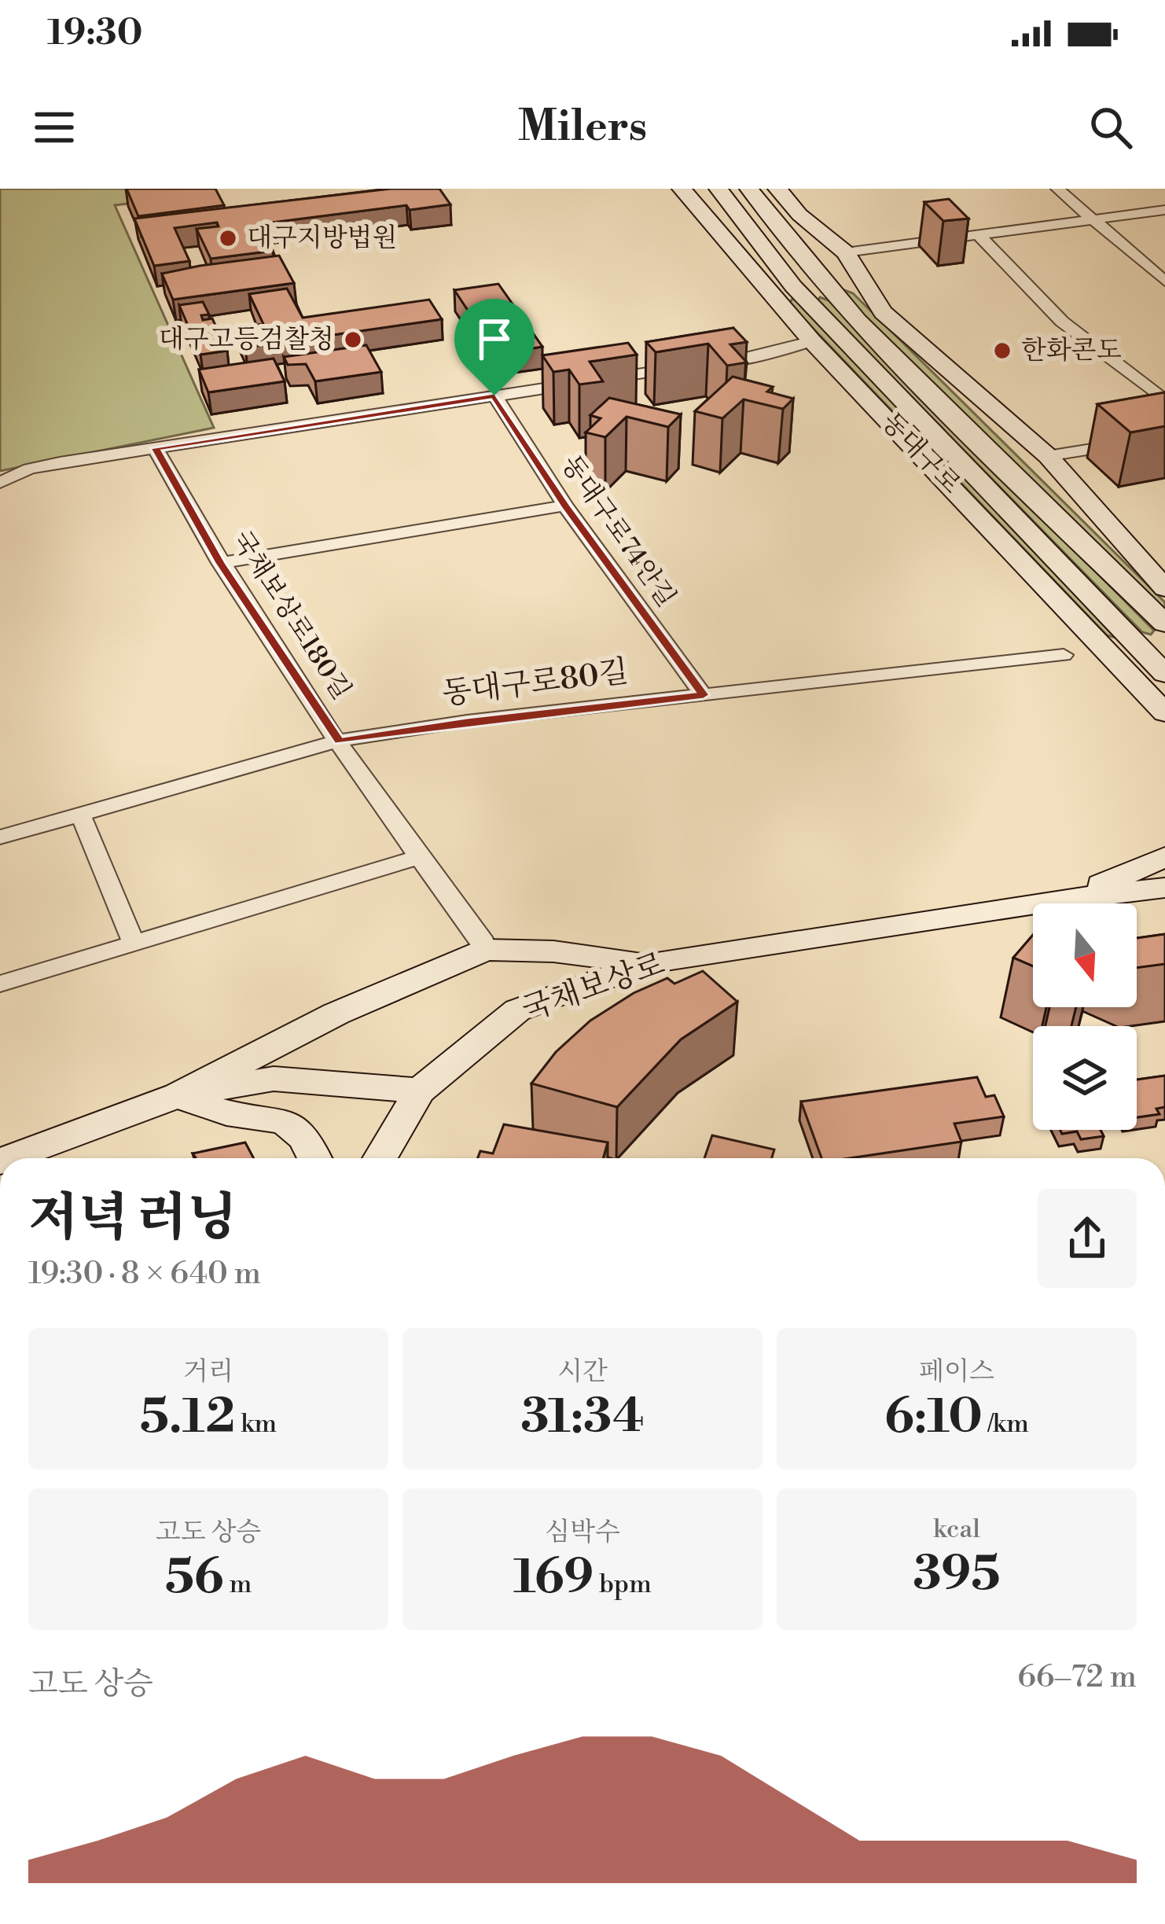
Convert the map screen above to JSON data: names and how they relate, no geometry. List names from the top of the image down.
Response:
{
  "streets": {
    "main road": ["동대구로", "국채보상로"],
    "street": ["동대구로74안길", "국채보상로180길", "동대구로80길"]
  },
  "crossings": [
    ["동대구로74안길", "동대구로80길"],
    ["국채보상로180길", "동대구로80길"]
  ],
  "places": ["대구지방법원", "대구고등검찰청", "한화콘도"],
  "north": "bottom",
  "page": {
    "status": "19:30",
    "header": "Milers",
    "heading": ["저녁 러닝", "19:30 · 8 × 640 m"],
    "stats": [
      ["거리", "5.12 km"],
      ["시간", "31:34"],
      ["페이스", "6:10 /km"],
      ["고도 상승", "56 m"],
      ["심박수", "169 bpm"],
      ["kcal", "395"]
    ],
    "chart": ["고도 상승", "66–72 m"]
  }
}
